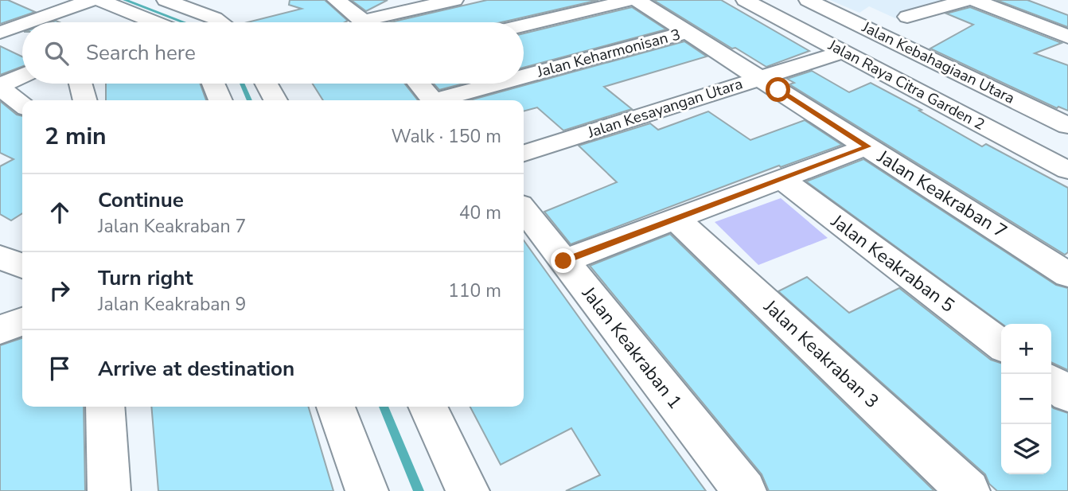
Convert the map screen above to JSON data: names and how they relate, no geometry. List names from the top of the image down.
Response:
{
  "streets": {
    "street": [
      "Jalan Keharmonisan 3",
      "Jalan Kebahagiaan Utara",
      "Jalan Raya Citra Garden 2",
      "Jalan Kesayangan Utara",
      "Jalan Keakraban 7",
      "Jalan Keakraban 5",
      "Jalan Keakraban 1",
      "Jalan Keakraban 3"
    ]
  },
  "crossings": [
    ["Jalan Keharmonisan 3", "Jalan Keakraban 7"],
    ["Jalan Raya Citra Garden 2", "Jalan Kesayangan Utara"],
    ["Jalan Kesayangan Utara", "Jalan Keakraban 7"]
  ],
  "page": {
    "search": "Search here",
    "heading": ["2 min", "Walk · 150 m"],
    "list": [
      ["Continue", "Jalan Keakraban 7", "40 m"],
      ["Turn right", "Jalan Keakraban 9", "110 m"],
      "Arrive at destination"
    ],
    "map_buttons": ["+", "−"]
  }
}
